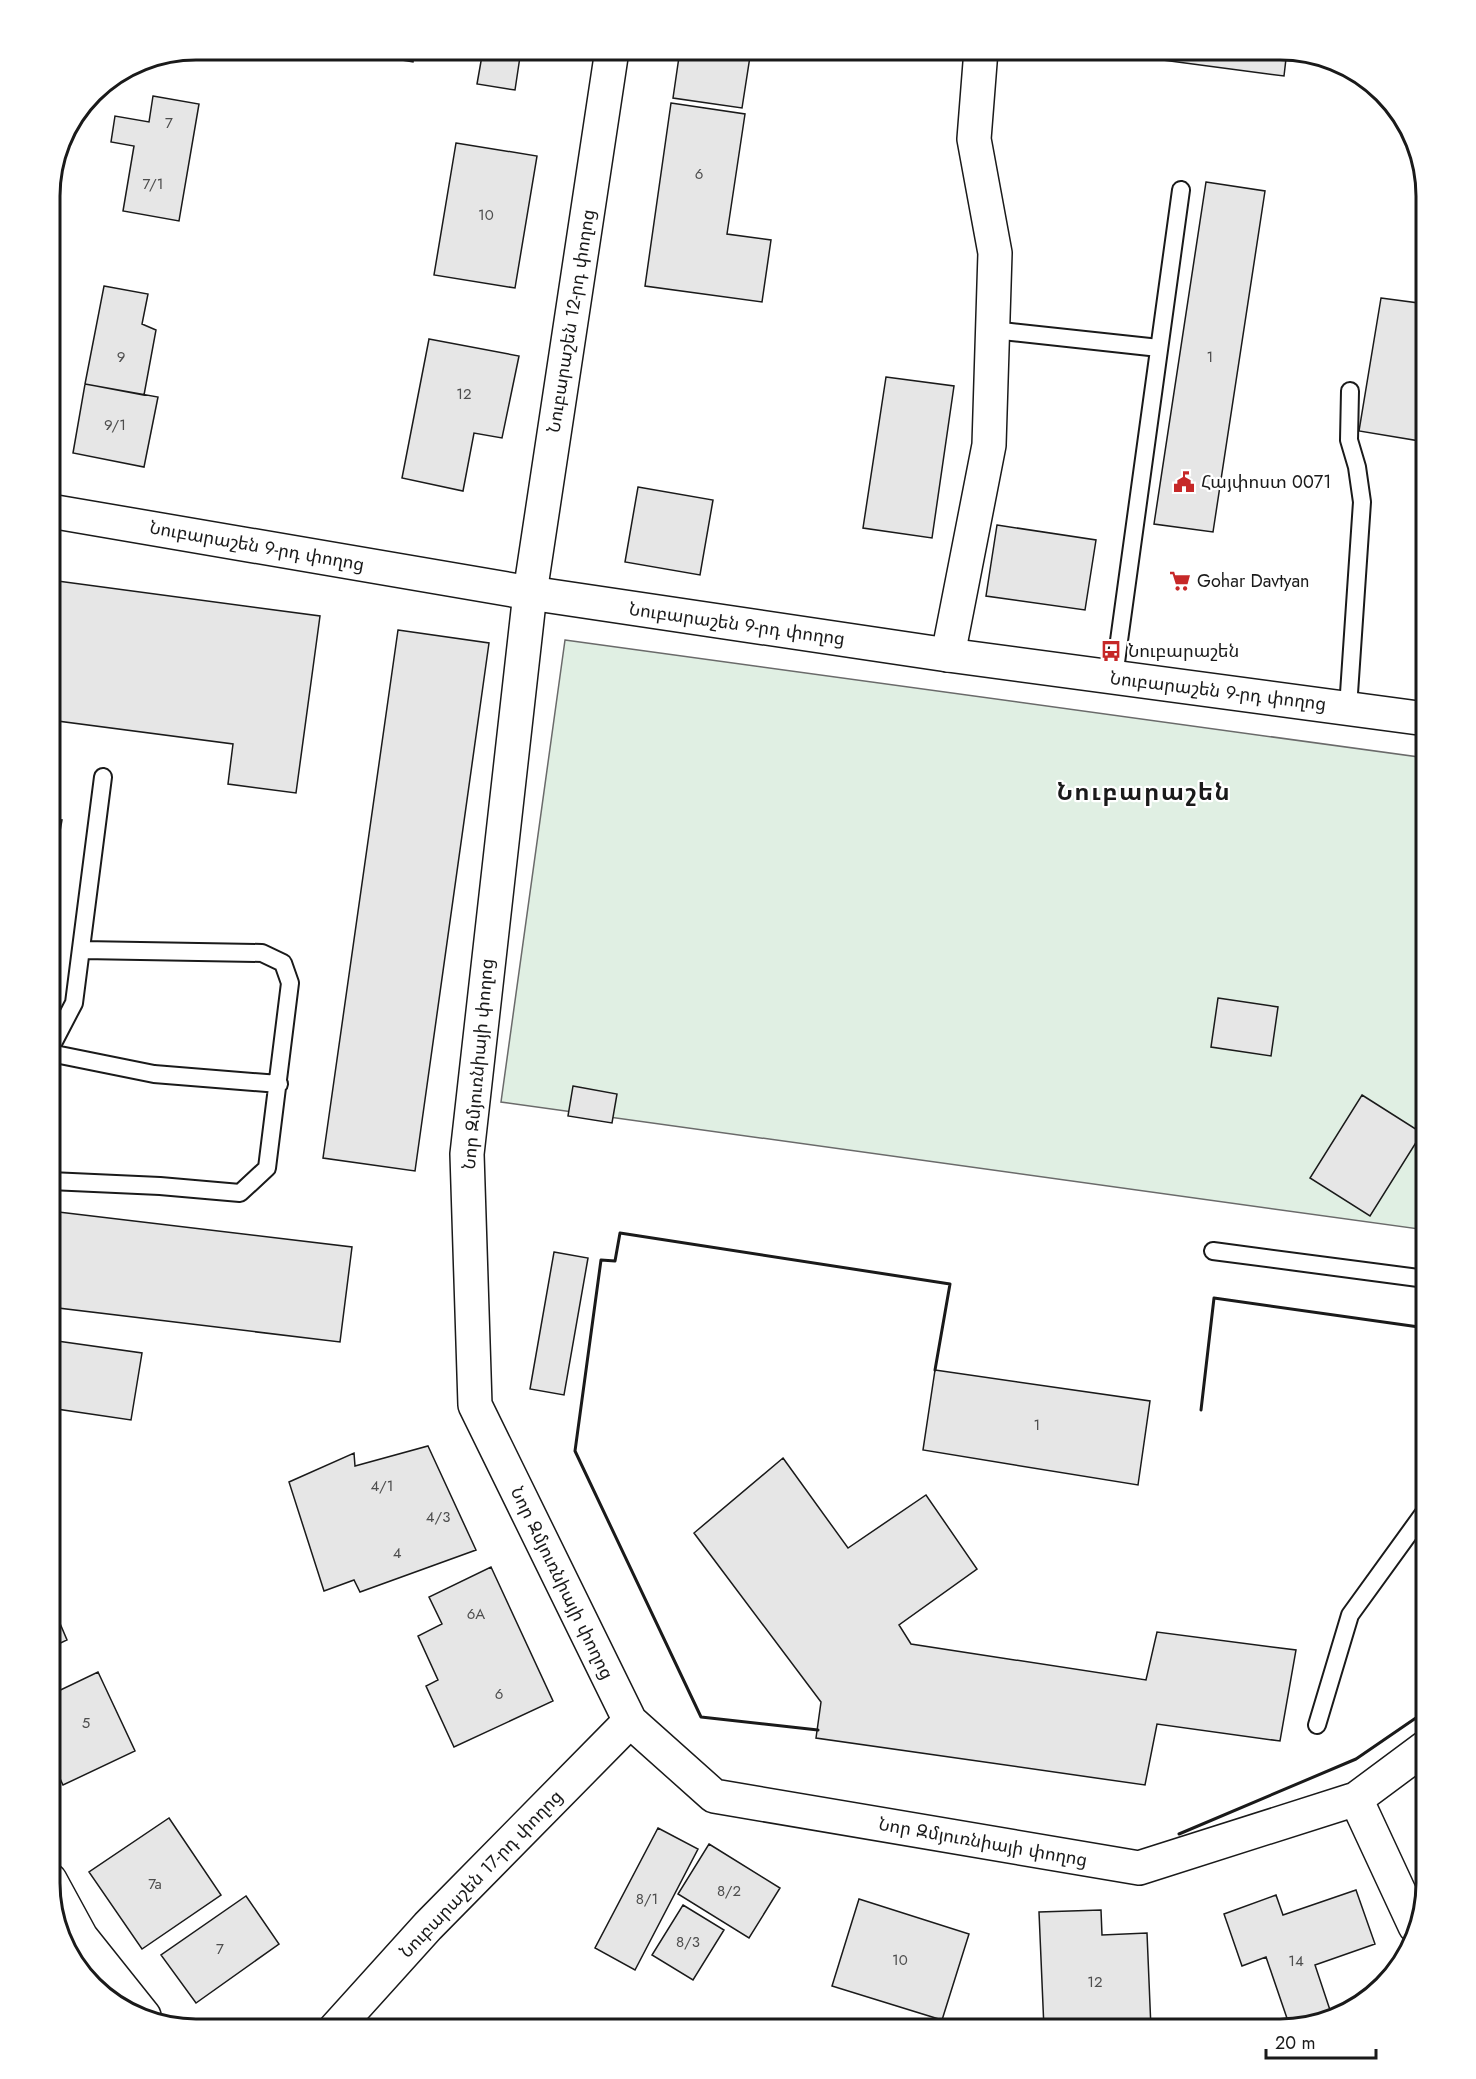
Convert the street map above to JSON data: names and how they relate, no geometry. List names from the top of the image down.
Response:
{
  "streets": {
    "street": [
      "Նուբարաշեն 12-րդ փողոց",
      "Նուբարաշեն 9-րդ փողոց",
      "Նոր Զմյուռնիայի փողոց",
      "Նուբարաշեն 17-րդ փողոց"
    ]
  },
  "crossings": [
    ["Նուբարաշեն 12-րդ փողոց", "Նուբարաշեն 9-րդ փողոց"],
    ["Նուբարաշեն 12-րդ փողոց", "Նոր Զմյուռնիայի փողոց"],
    ["Նուբարաշեն 9-րդ փողոց", "Նոր Զմյուռնիայի փողոց"],
    ["Նոր Զմյուռնիայի փողոց", "Նուբարաշեն 17-րդ փողոց"]
  ],
  "districts": ["Նուբարաշեն"],
  "places": {
    "public building": ["Հայփոստ 0071"],
    "supermarket": ["Gohar Davtyan"],
    "bus stop": ["Նուբարաշեն"]
  },
  "house_numbers": [
    "7",
    "6",
    "7/1",
    "10",
    "9",
    "1",
    "12",
    "9/1",
    "1",
    "4/1",
    "4/3",
    "4",
    "6A",
    "6",
    "5",
    "7a",
    "8/2",
    "8/1",
    "8/3",
    "7",
    "10",
    "14",
    "12"
  ],
  "scale_bar": "20 m"
}
